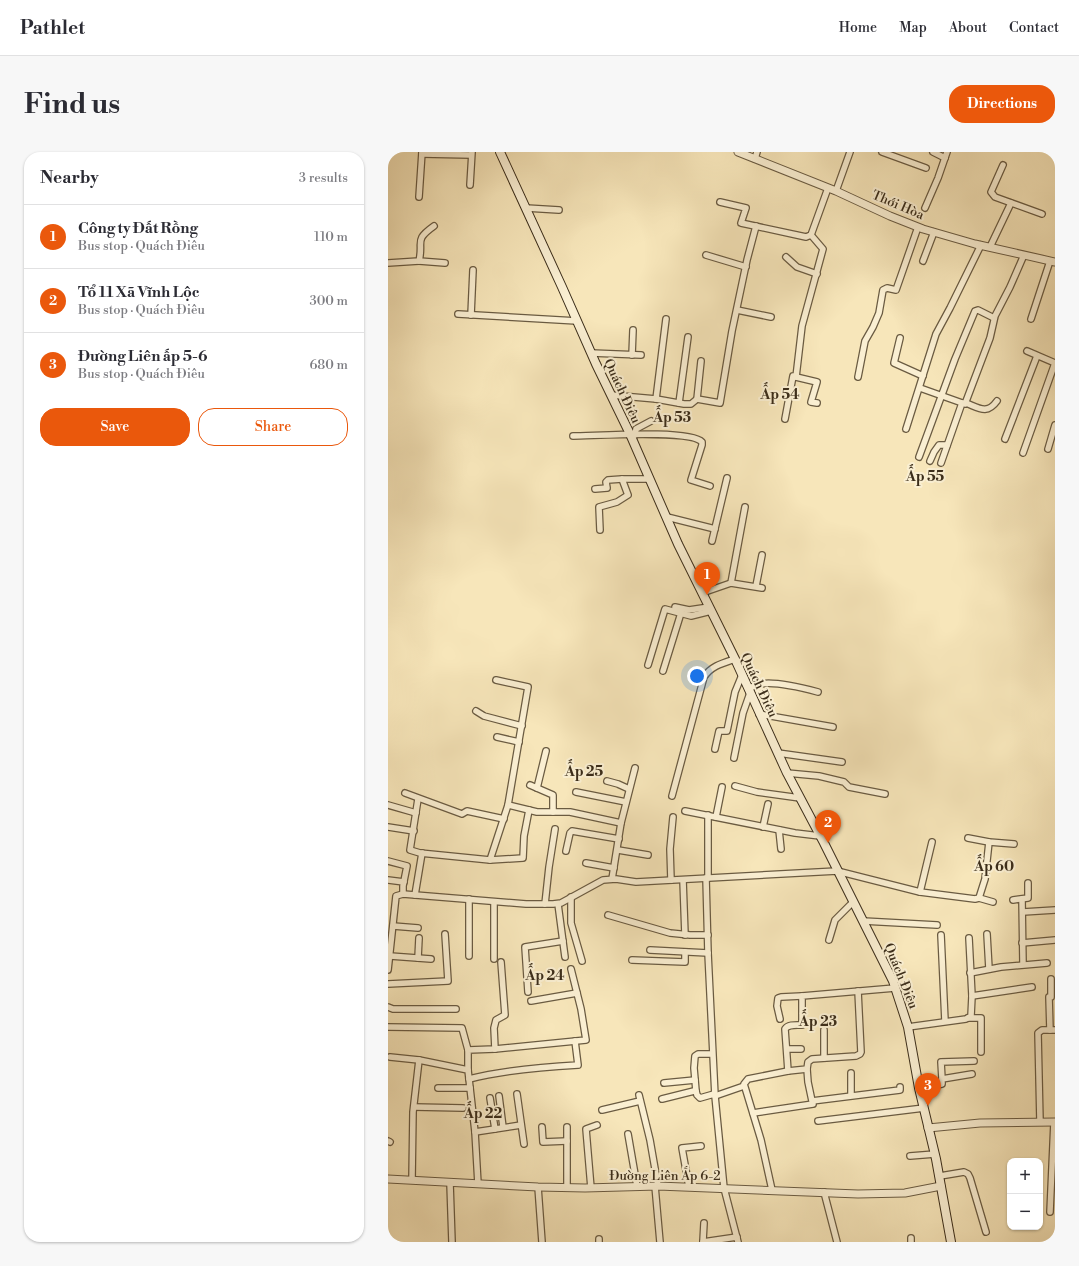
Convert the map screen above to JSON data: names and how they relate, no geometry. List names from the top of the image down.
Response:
{
  "streets": {
    "main road": ["Quách Điêu"],
    "street": ["Thới Hòa", "Đường Liên Ấp 6-2"]
  },
  "crossings": [
    ["Quách Điêu", "Đường Liên Ấp 6-2"]
  ],
  "districts": [
    "Ấp 54",
    "Ấp 53",
    "Ấp 55",
    "Ấp 25",
    "Ấp 60",
    "Ấp 24",
    "Ấp 23",
    "Ấp 22"
  ],
  "page": {
    "header": "Pathlet",
    "nav": [
      "Home",
      "Map",
      "About",
      "Contact"
    ],
    "buttons": [
      "Directions",
      ["Save", "Share"]
    ],
    "title": "Find us",
    "heading": ["Nearby", "3 results"],
    "list": [
      {
        "mark": "1",
        "name": "Công ty Đất Rồng",
        "note": "Bus stop · Quách Điêu",
        "value": "110 m"
      },
      {
        "mark": "2",
        "name": "Tổ 11 Xã Vĩnh Lộc",
        "note": "Bus stop · Quách Điêu",
        "value": "300 m"
      },
      {
        "mark": "3",
        "name": "Đường Liên ấp 5-6",
        "note": "Bus stop · Quách Điêu",
        "value": "680 m"
      }
    ],
    "pins": ["1", "2", "3"],
    "map_buttons": ["+", "−"]
  }
}
